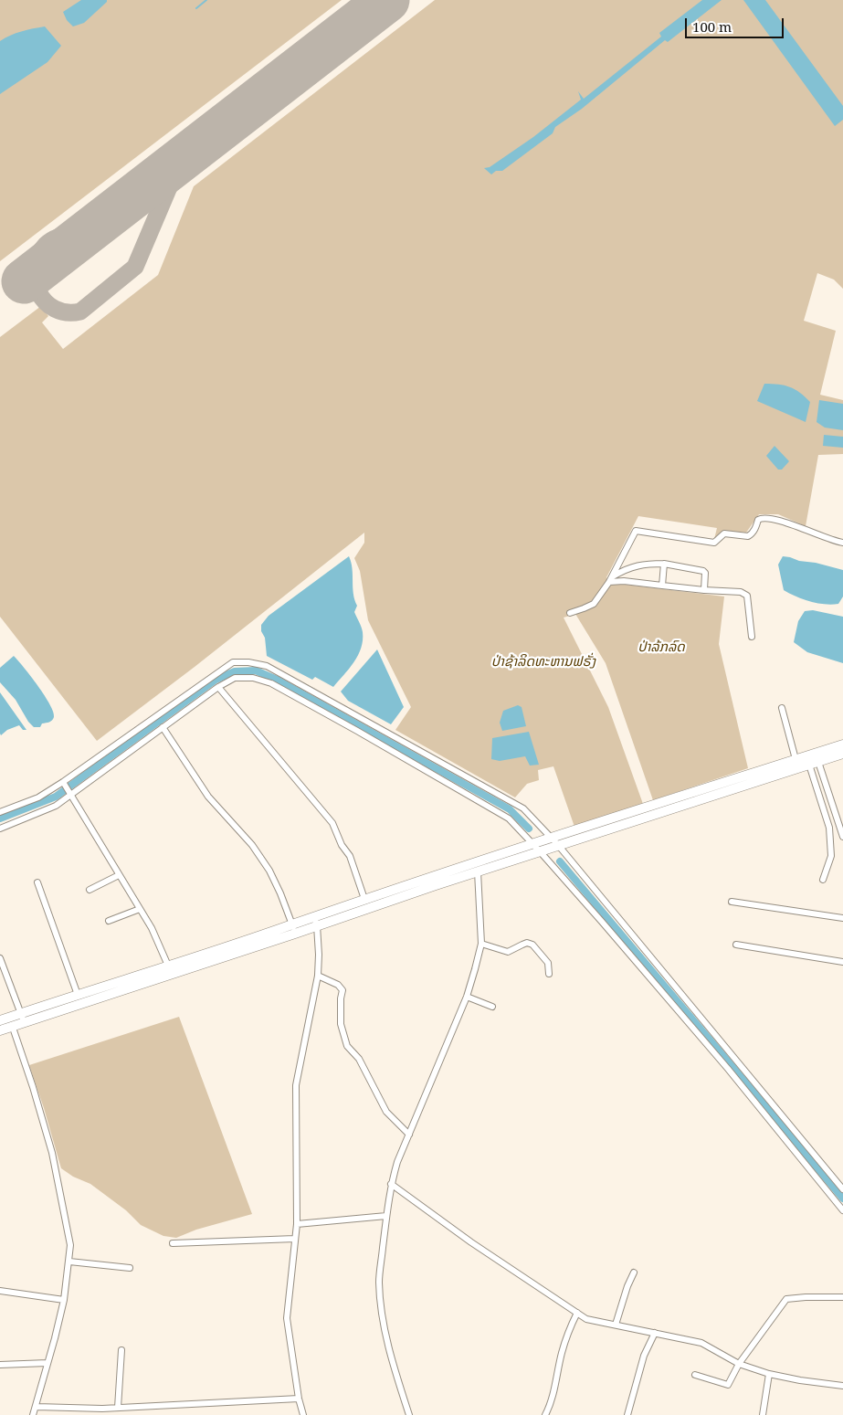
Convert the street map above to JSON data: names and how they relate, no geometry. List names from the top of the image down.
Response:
{
  "parks": ["ປ່າລ້ກລົດ", "ປ່າຊ້າລິດທະຫານຟຣັ່ງ"],
  "scale_bar": "100 m"
}
